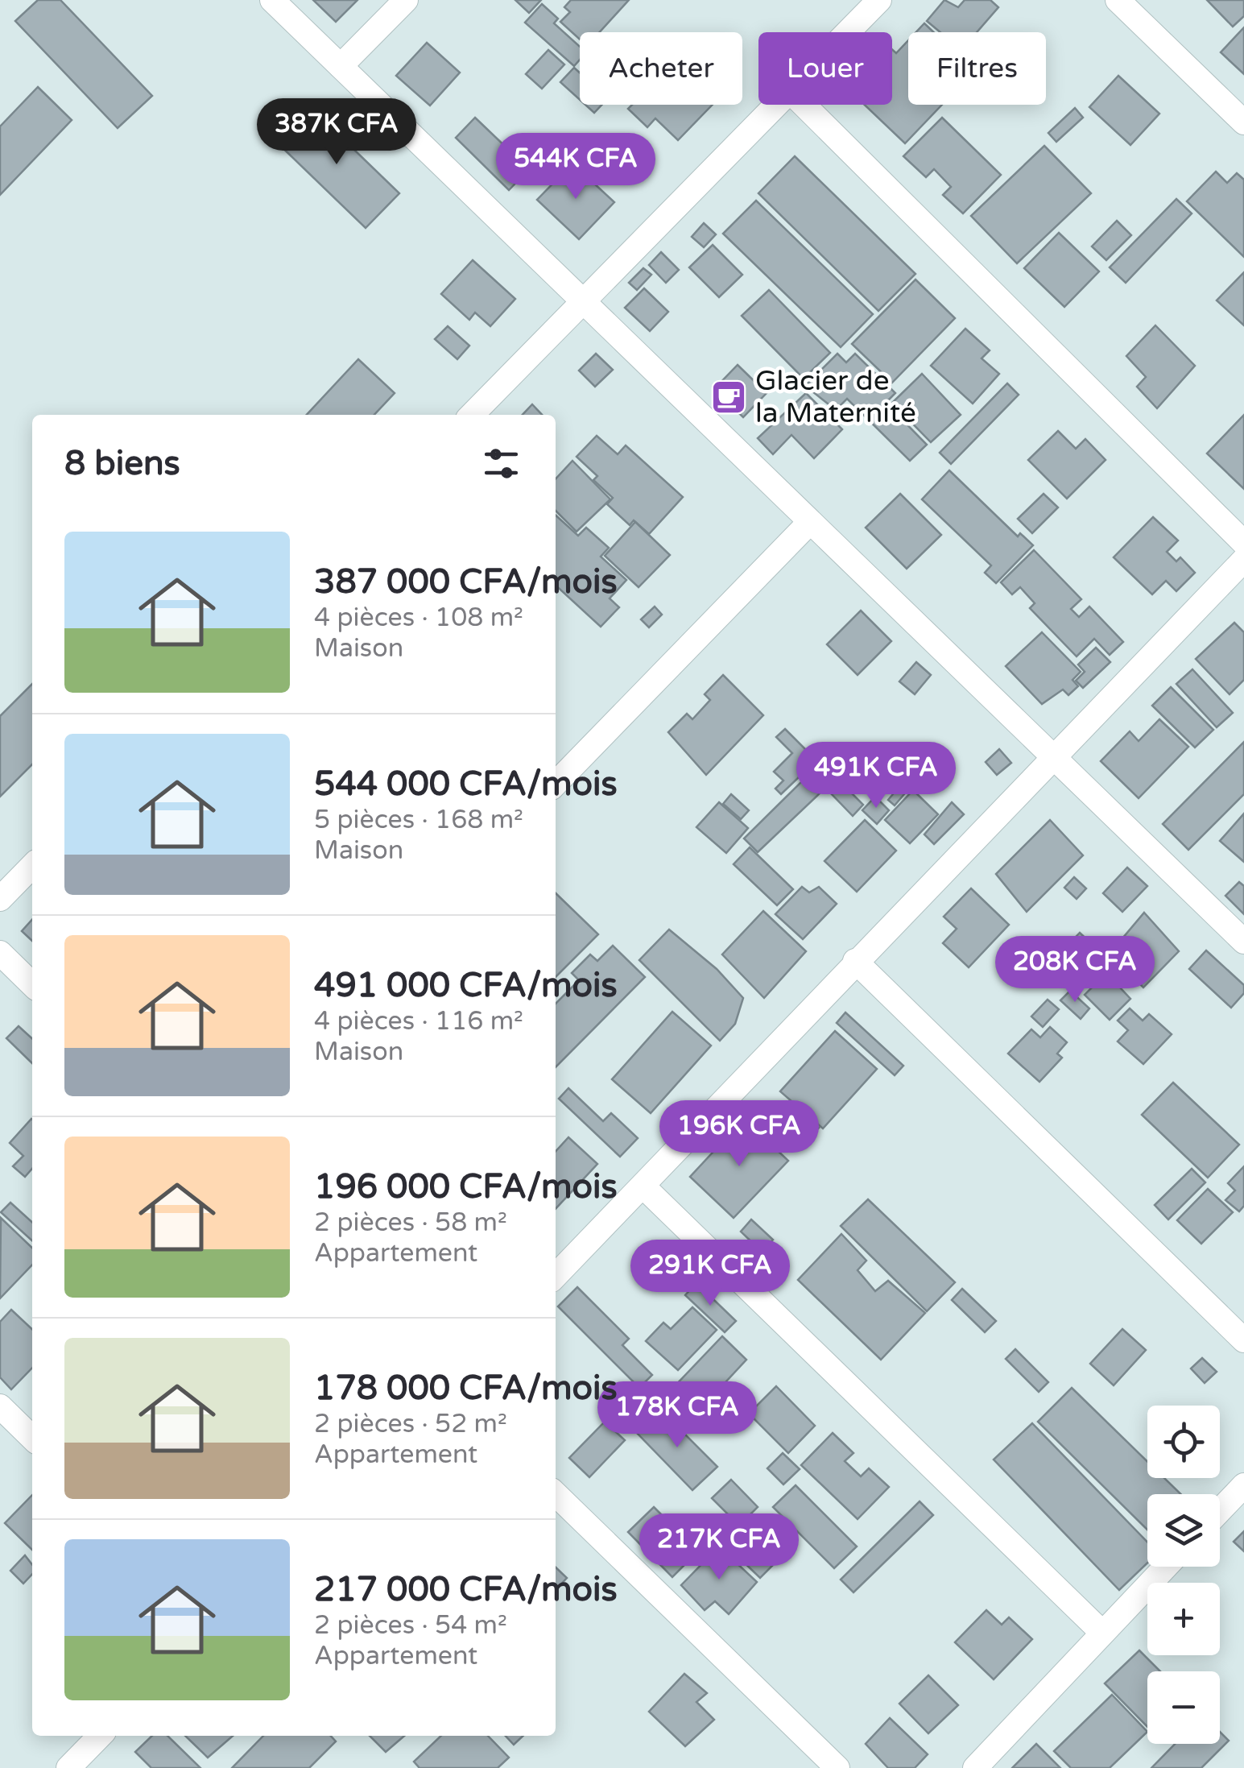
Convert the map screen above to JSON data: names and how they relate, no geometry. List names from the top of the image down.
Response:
{
  "places": {
    "cafe": ["Glacier de la Maternité"]
  },
  "page": {
    "chip": ["Acheter", "Louer", "Filtres"],
    "price": [
      "387K CFA",
      "544K CFA",
      "491K CFA",
      "208K CFA",
      "196K CFA",
      "291K CFA",
      "178K CFA",
      "217K CFA"
    ],
    "heading": "8 biens",
    "list": [
      {
        "name": "387 000 CFA/mois",
        "note": "4 pièces · 108 m² · Maison"
      },
      {
        "name": "544 000 CFA/mois",
        "note": "5 pièces · 168 m² · Maison"
      },
      {
        "name": "491 000 CFA/mois",
        "note": "4 pièces · 116 m² · Maison"
      },
      {
        "name": "196 000 CFA/mois",
        "note": "2 pièces · 58 m² · Appartement"
      },
      {
        "name": "178 000 CFA/mois",
        "note": "2 pièces · 52 m² · Appartement"
      },
      {
        "name": "217 000 CFA/mois",
        "note": "2 pièces · 54 m² · Appartement"
      }
    ],
    "map_buttons": ["+", "−"]
  }
}
